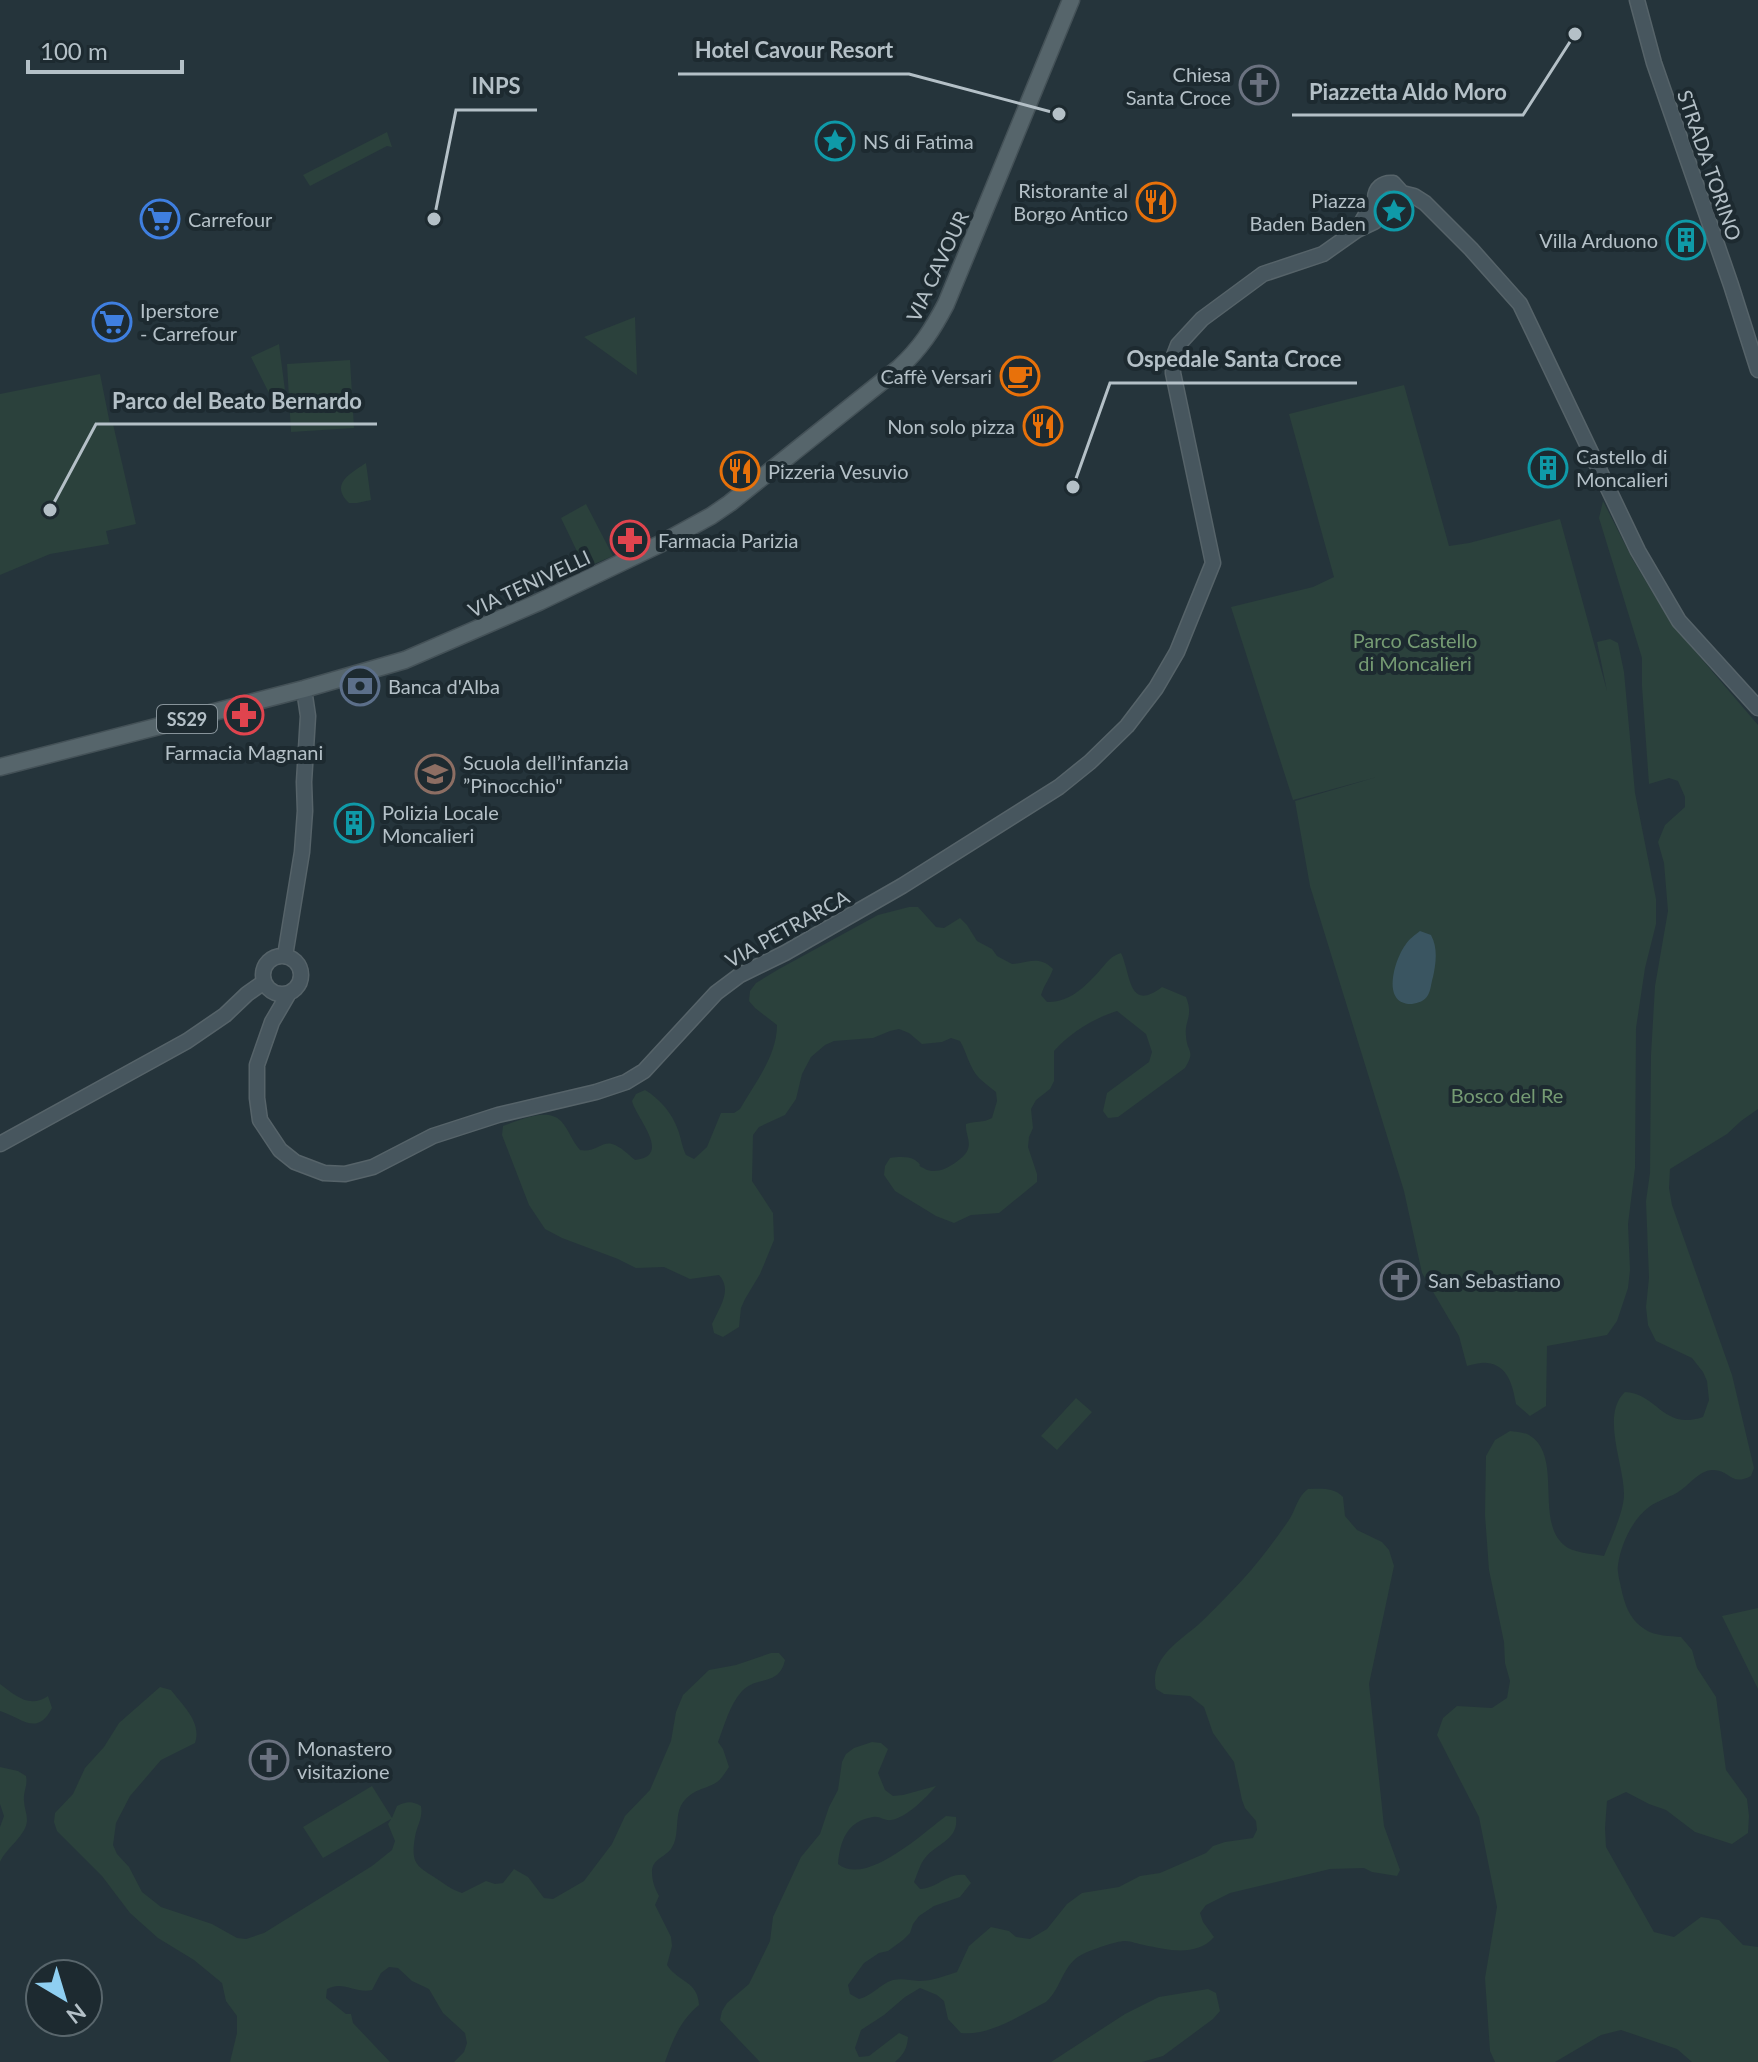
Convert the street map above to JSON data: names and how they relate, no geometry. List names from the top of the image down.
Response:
{
  "streets": {
    "main road": ["VIA CAVOUR", "VIA TENIVELLI", "SS29"],
    "street": ["STRADA TORINO", "VIA PETRARCA"]
  },
  "crossings": [
    ["VIA CAVOUR", "VIA TENIVELLI"],
    ["VIA TENIVELLI", "SS29"]
  ],
  "parks": ["Parco Castello di Moncalieri", "Bosco del Re"],
  "places": {
    "other": [
      "Piazzetta Aldo Moro",
      "Hotel Cavour Resort",
      "INPS",
      "Ospedale Santa Croce",
      "Parco del Beato Bernardo"
    ],
    "church": ["Chiesa Santa Croce", "San Sebastiano", "Monastero visitazione"],
    "place": ["NS di Fatima", "Piazza Baden Baden"],
    "restaurant": ["Ristorante al Borgo Antico", "Non solo pizza", "Pizzeria Vesuvio"],
    "supermarket": ["Carrefour", "Iperstore - Carrefour"],
    "building": ["Villa Arduono", "Castello di Moncalieri", "Polizia Locale Moncalieri"],
    "cafe": ["Caffè Versari"],
    "pharmacy": ["Farmacia Parizia", "Farmacia Magnani"],
    "bank": ["Banca d'Alba"],
    "school or university": ["Scuola dell’infanzia ”Pinocchio\""]
  },
  "scale_bar": "100 m",
  "north": "bottom right"
}
